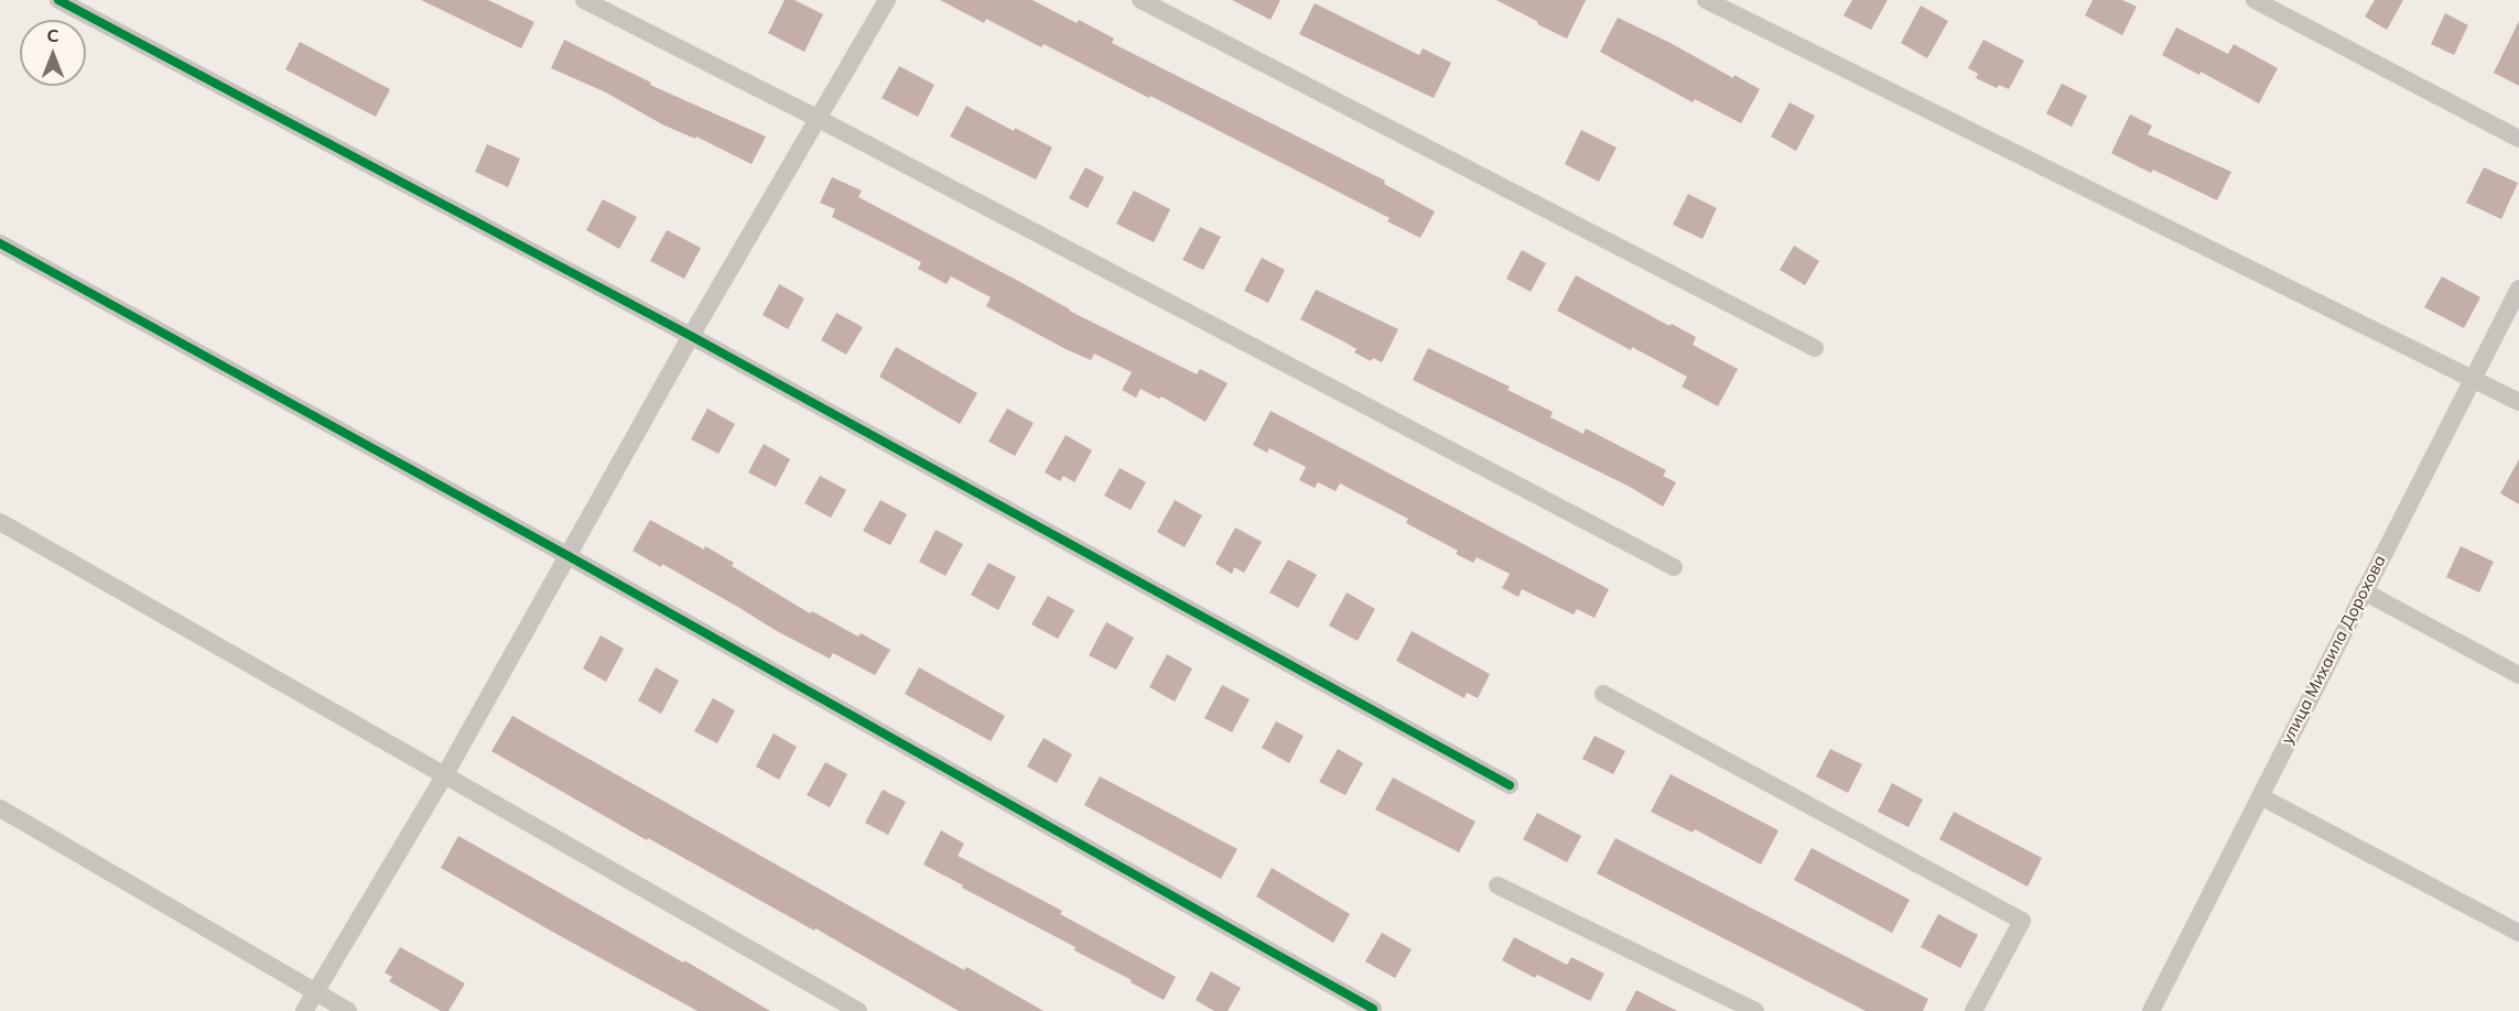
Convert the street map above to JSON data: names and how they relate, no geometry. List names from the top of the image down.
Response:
{
  "streets": {
    "street": ["улица Михаила Дорохова"]
  },
  "north": "top"
}
